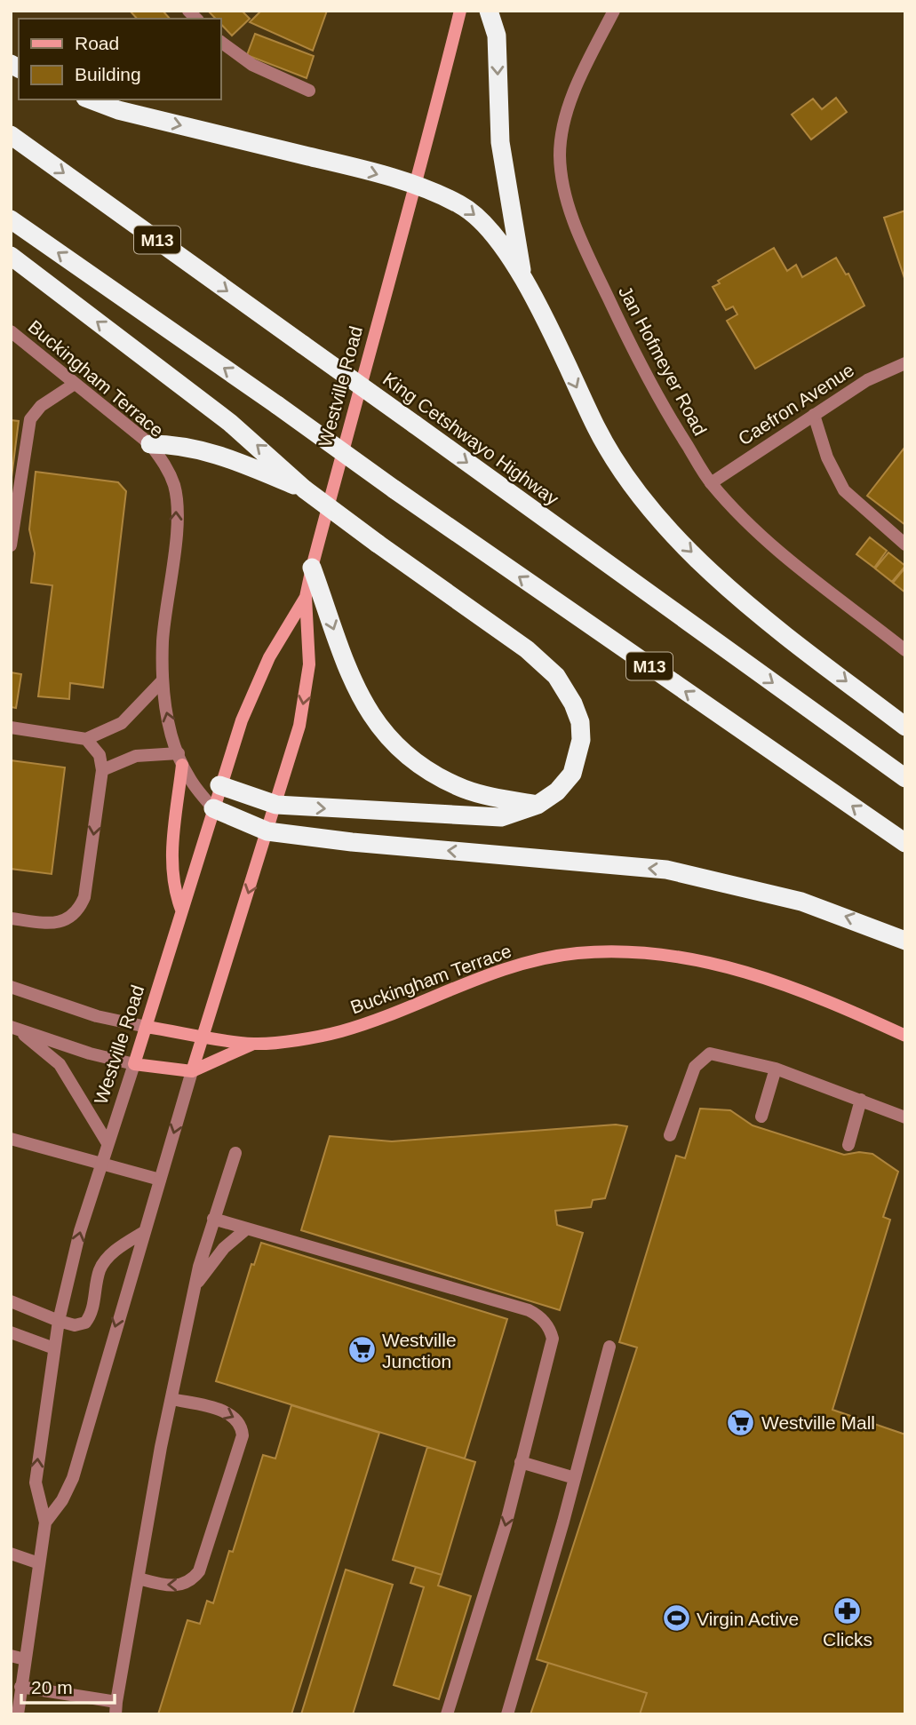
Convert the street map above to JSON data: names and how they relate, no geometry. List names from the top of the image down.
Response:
{
  "streets": {
    "highway": ["M13", "King Cetshwayo Highway"],
    "main road": ["Buckingham Terrace", "Westville Road"],
    "street": ["Jan Hofmeyer Road", "Caefron Avenue"]
  },
  "crossings": [
    ["Jan Hofmeyer Road", "Caefron Avenue"],
    ["Buckingham Terrace", "Westville Road"]
  ],
  "places": {
    "supermarket": ["Westville Junction", "Westville Mall"],
    "pharmacy": ["Clicks"],
    "sports": ["Virgin Active"]
  },
  "legend": ["Road", "Building"],
  "scale_bar": "20 m"
}
